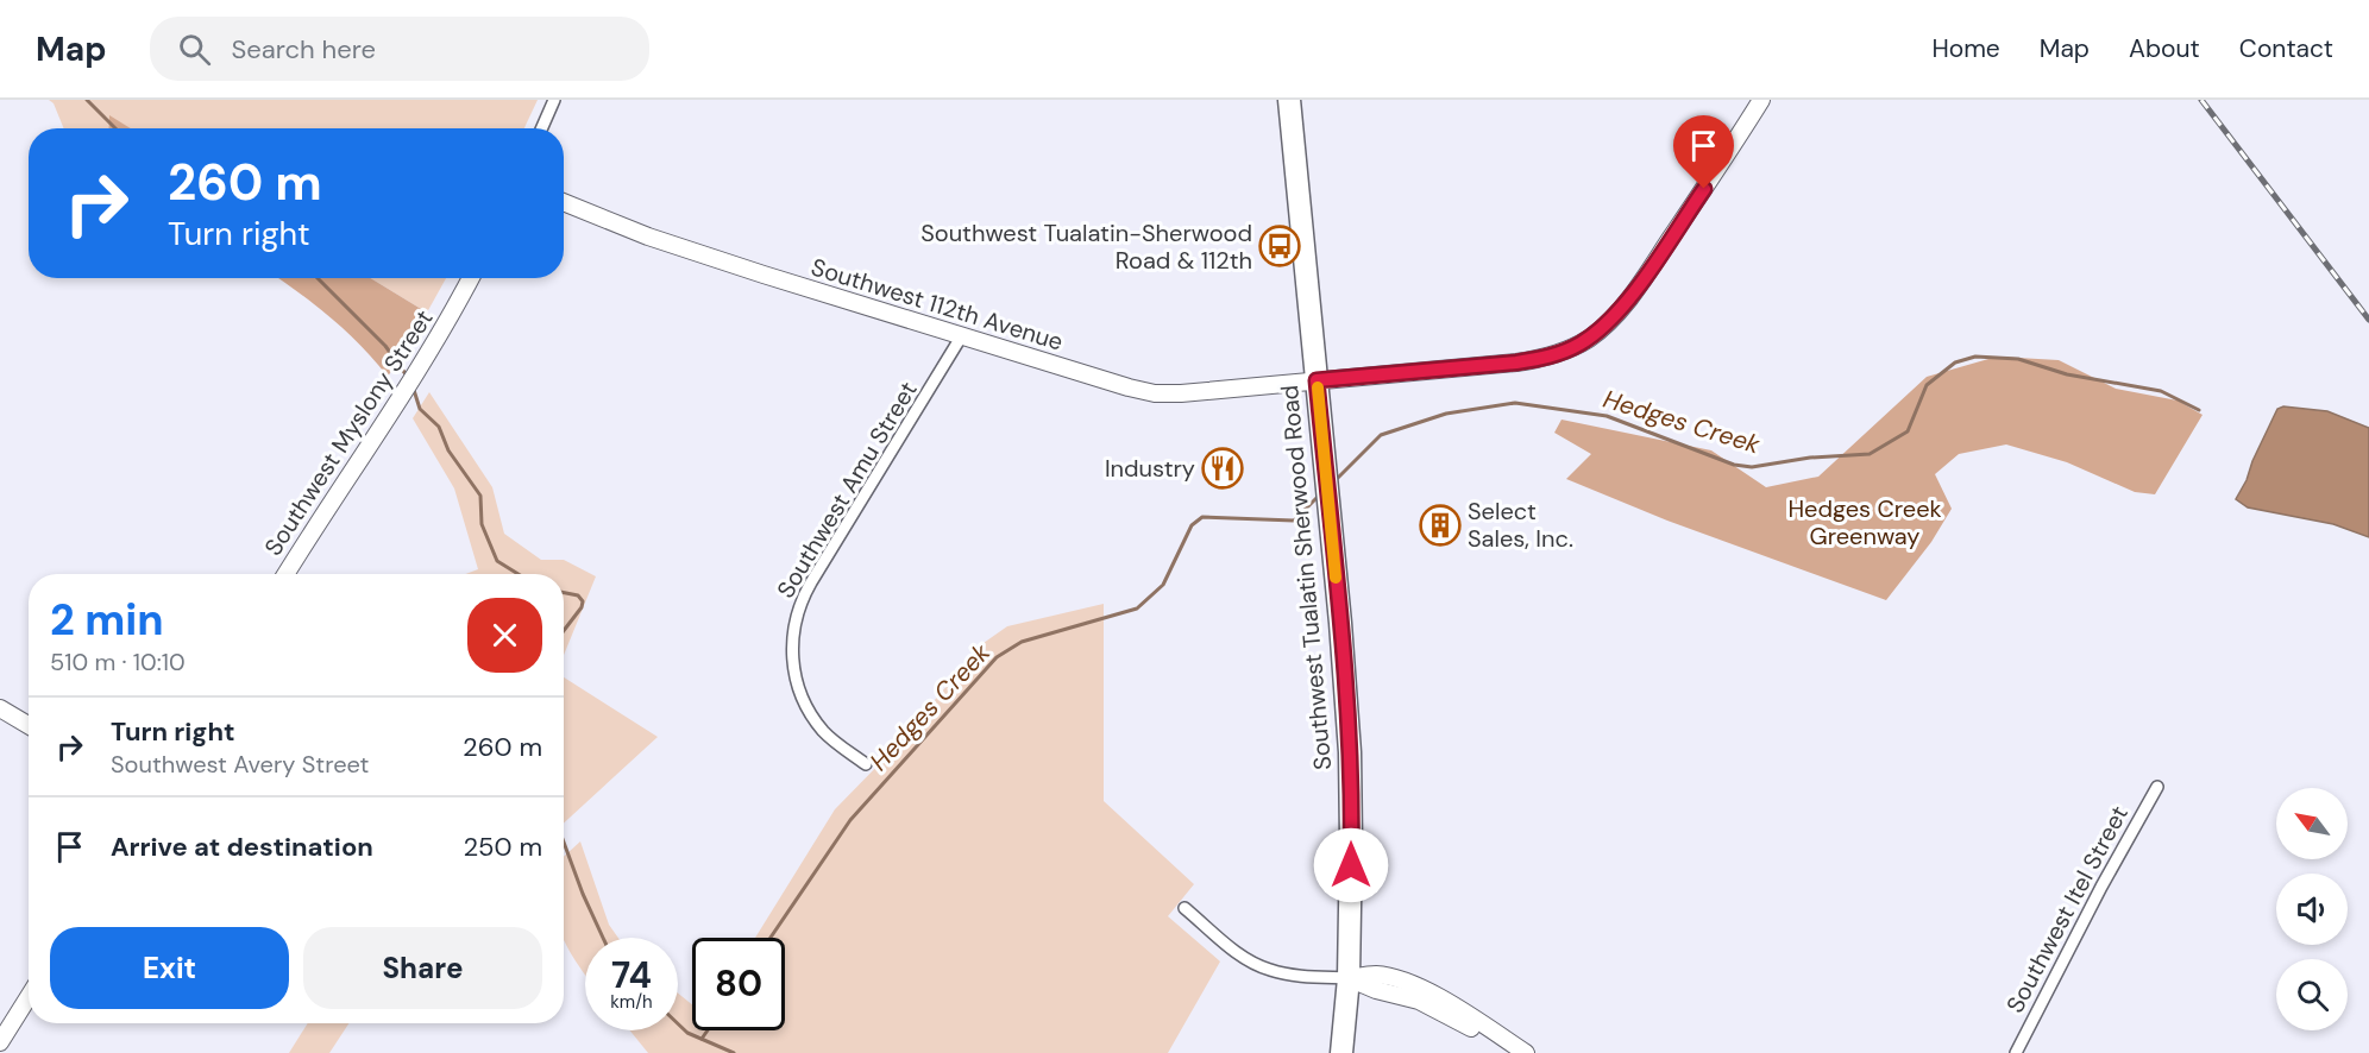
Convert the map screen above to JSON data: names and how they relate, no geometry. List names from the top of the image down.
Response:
{
  "streets": {
    "highway": ["Southwest Tualatin Sherwood Road"],
    "street": [
      "Southwest 112th Avenue",
      "Southwest Myslony Street",
      "Southwest Amu Street",
      "Southwest Itel Street"
    ]
  },
  "crossings": [
    ["Southwest 112th Avenue", "Southwest Amu Street"],
    ["Southwest 112th Avenue", "Southwest Tualatin Sherwood Road"]
  ],
  "water": ["Hedges Creek"],
  "parks": ["Hedges Creek Greenway"],
  "places": {
    "bus stop": ["Southwest Tualatin-Sherwood Road & 112th"],
    "restaurant": ["Industry"],
    "building": ["Select Sales, Inc."]
  },
  "north": "top left",
  "page": {
    "header": "Map",
    "search": "Search here",
    "nav": [
      "Home",
      "Map",
      "About",
      "Contact"
    ],
    "turn": ["260 m", "Turn right"],
    "heading": ["2 min", "510 m · 10:10"],
    "list": [
      {
        "name": "Turn right",
        "note": "Southwest Avery Street",
        "value": "260 m"
      },
      {
        "name": "Arrive at destination",
        "value": "250 m"
      }
    ],
    "buttons": ["Exit", "Share"],
    "speed": "74 km/h",
    "limit": "80"
  }
}
